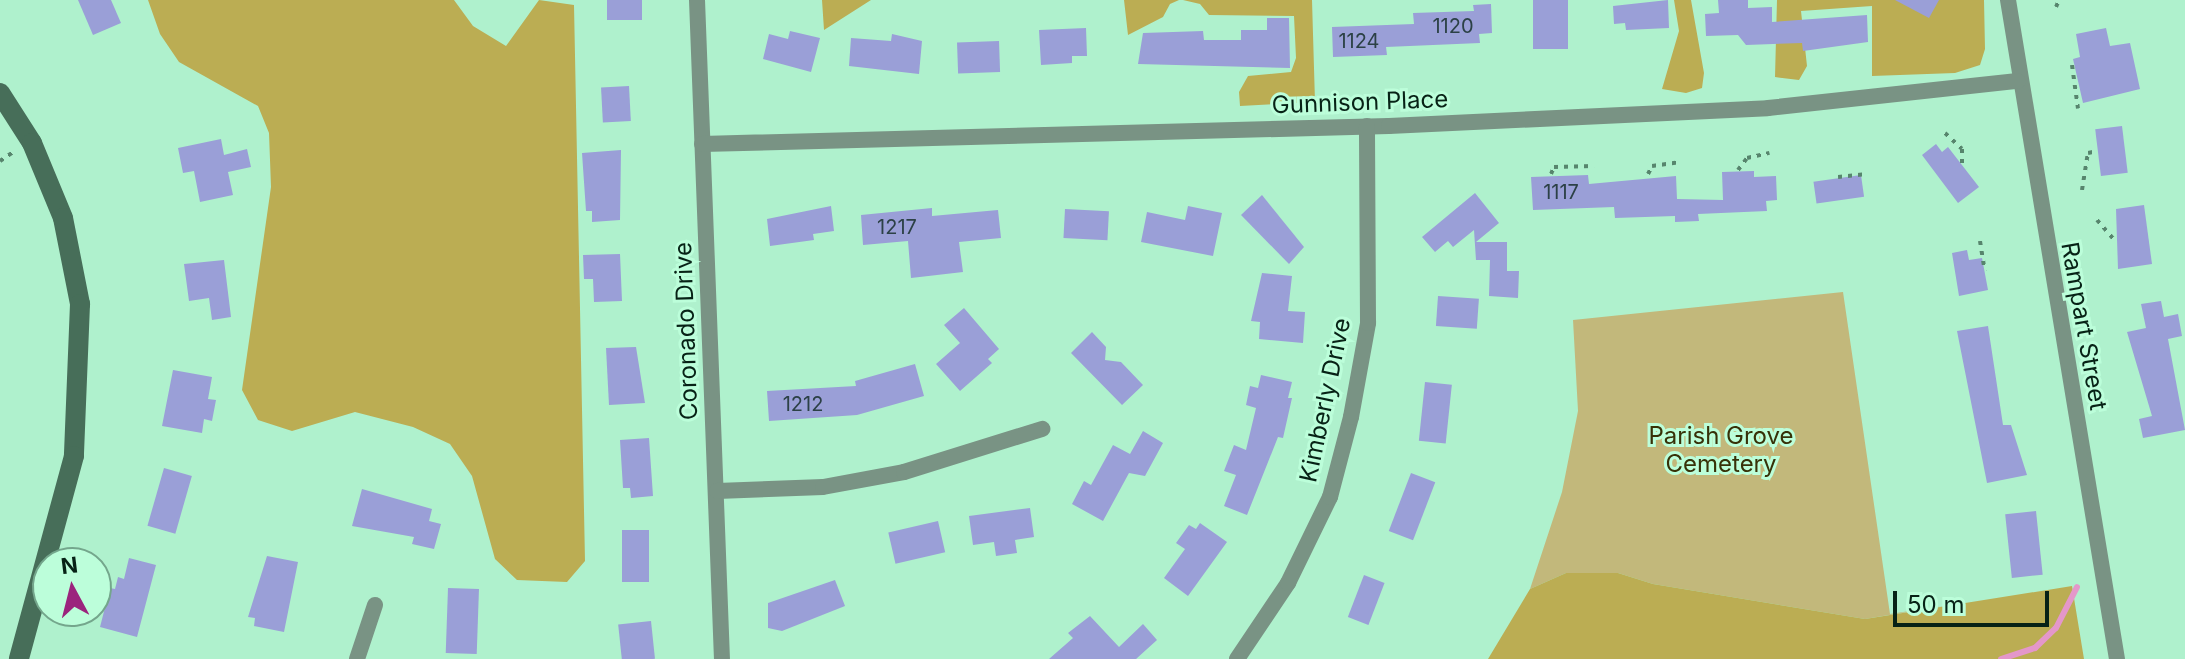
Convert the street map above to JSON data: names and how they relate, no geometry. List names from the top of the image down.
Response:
{
  "streets": {
    "street": [
      "Gunnison Place",
      "Rampart Street",
      "Coronado Drive",
      "Kimberly Drive"
    ]
  },
  "crossings": [
    ["Gunnison Place", "Rampart Street"],
    ["Gunnison Place", "Coronado Drive"],
    ["Gunnison Place", "Kimberly Drive"]
  ],
  "parks": ["Parish Grove Cemetery"],
  "house_numbers": [
    "1120",
    "1124",
    "1117",
    "1217",
    "1212"
  ],
  "scale_bar": "50 m",
  "north": "top"
}
